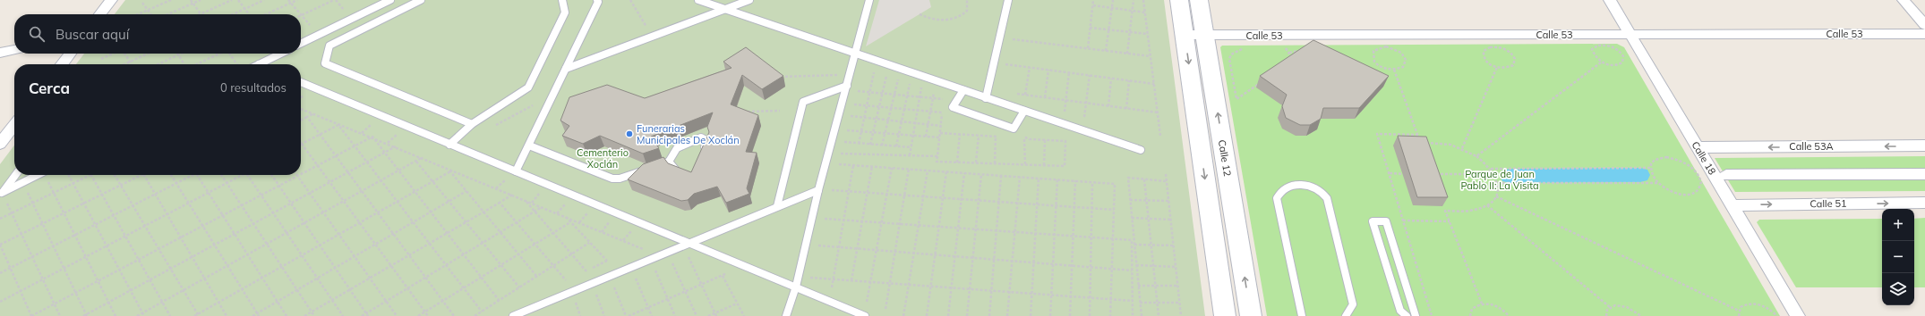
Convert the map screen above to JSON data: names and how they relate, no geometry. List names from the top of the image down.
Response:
{
  "streets": {
    "street": [
      "Calle 53",
      "Calle 53A",
      "Calle 12",
      "Calle 18",
      "Calle 51"
    ]
  },
  "crossings": [
    ["Calle 53", "Calle 12"],
    ["Calle 53", "Calle 18"],
    ["Calle 53A", "Calle 18"],
    ["Calle 18", "Calle 51"]
  ],
  "parks": ["Cementerio Xoclán", "Parque de Juan Pablo II: La Visita"],
  "places": ["Funerarias Municipales De Xoclán"],
  "page": {
    "search": "Buscar aquí",
    "heading": ["Cerca", "0 resultados"],
    "map_buttons": ["+", "−"]
  }
}
